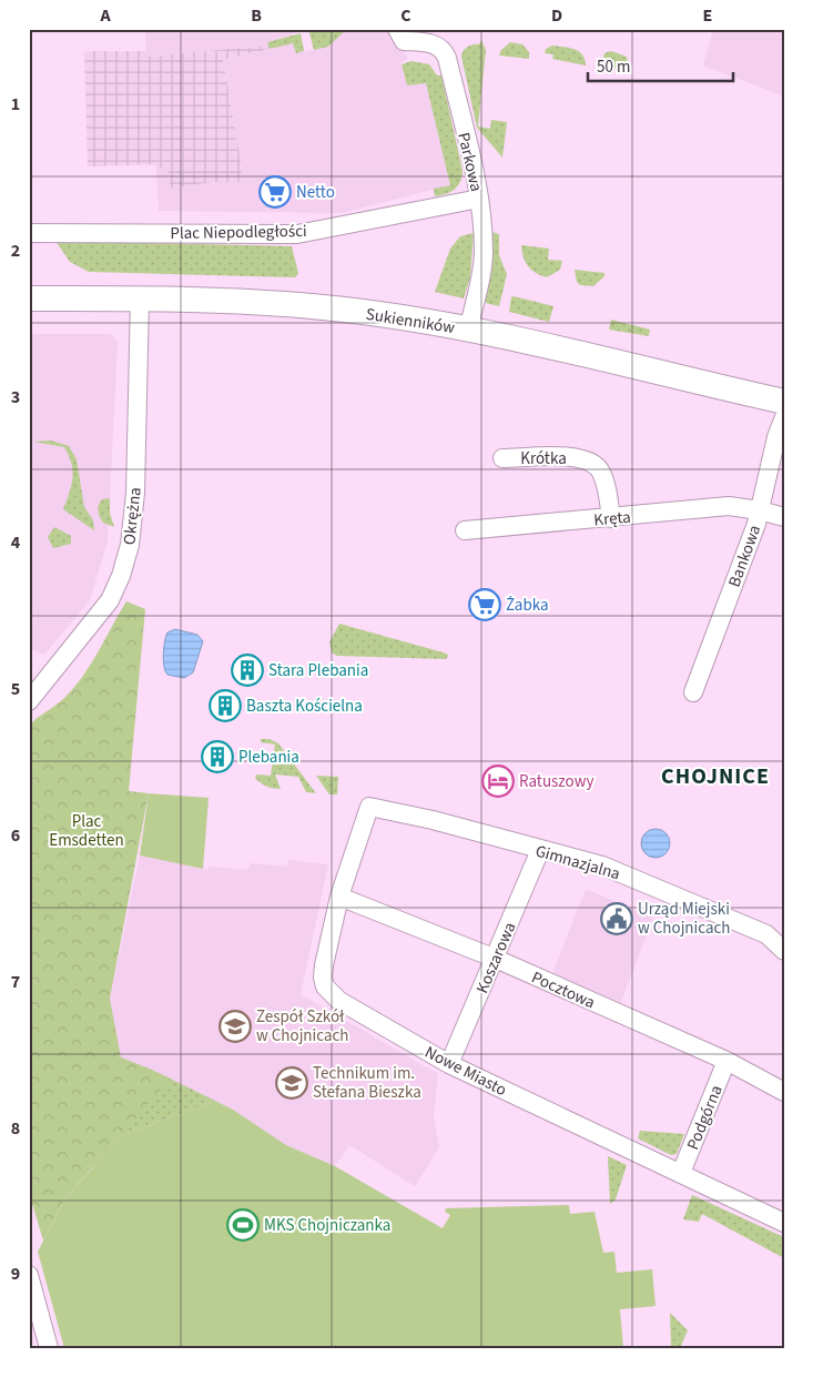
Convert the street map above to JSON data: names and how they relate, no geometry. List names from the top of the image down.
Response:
{
  "streets": {
    "main road": ["Sukienników"],
    "street": [
      "Parkowa",
      "Plac Niepodległości",
      "Krótka",
      "Okrężna",
      "Kręta",
      "Bankowa",
      "Gimnazjalna",
      "Koszarowa",
      "Pocztowa",
      "Nowe Miasto",
      "Podgórna"
    ]
  },
  "crossings": [
    ["Parkowa", "Plac Niepodległości"],
    ["Parkowa", "Sukienników"],
    ["Sukienników", "Okrężna"],
    ["Krótka", "Kręta"],
    ["Kręta", "Bankowa"],
    ["Gimnazjalna", "Koszarowa"],
    ["Gimnazjalna", "Nowe Miasto"],
    ["Koszarowa", "Pocztowa"],
    ["Koszarowa", "Nowe Miasto"],
    ["Pocztowa", "Nowe Miasto"],
    ["Pocztowa", "Podgórna"],
    ["Nowe Miasto", "Podgórna"]
  ],
  "districts": ["CHOJNICE"],
  "parks": ["Plac Emsdetten"],
  "places": {
    "supermarket": ["Netto", "Żabka"],
    "building": ["Stara Plebania", "Baszta Kościelna", "Plebania"],
    "hotel": ["Ratuszowy"],
    "public building": ["Urząd Miejski w Chojnicach"],
    "school or university": ["Zespół Szkół w Chojnicach", "Technikum im. Stefana Bieszka"],
    "sports": ["MKS Chojniczanka"]
  },
  "scale_bar": "50 m",
  "grid": {
    "columns": [
      "A",
      "B",
      "C",
      "D",
      "E"
    ],
    "rows": [
      "1",
      "2",
      "3",
      "4",
      "5",
      "6",
      "7",
      "8",
      "9"
    ]
  }
}
